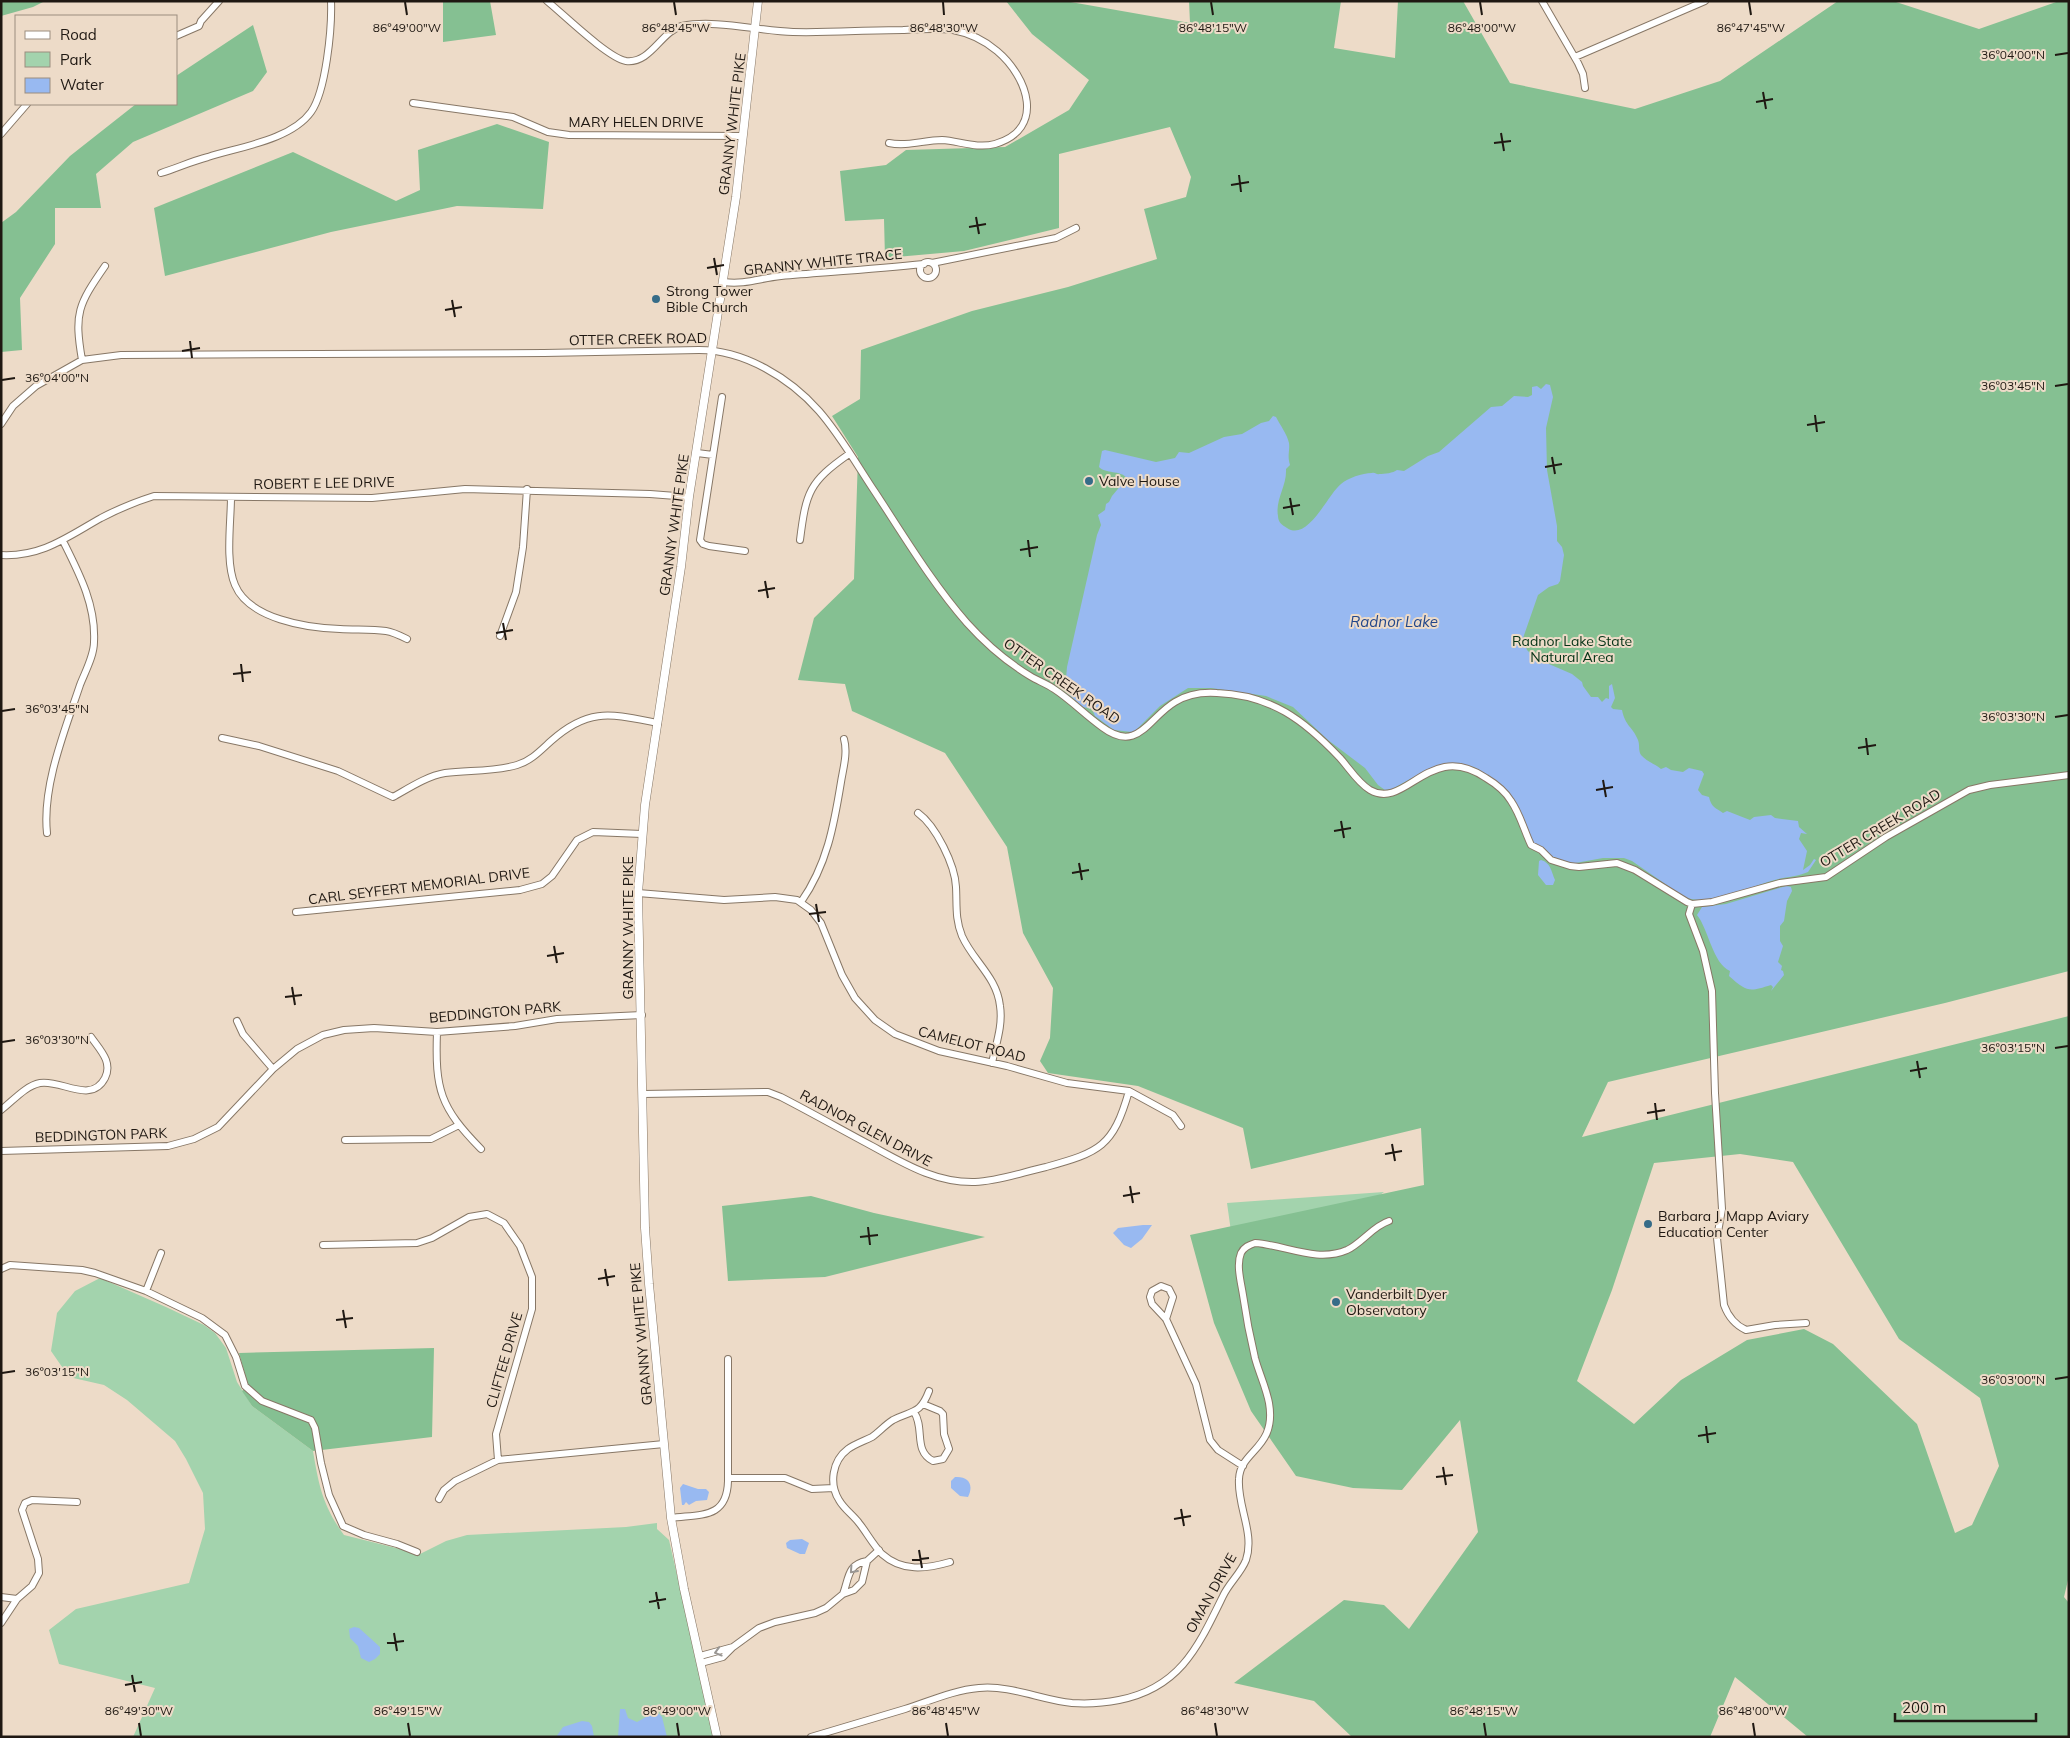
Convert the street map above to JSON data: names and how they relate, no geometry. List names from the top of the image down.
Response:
{
  "streets": {
    "main road": ["GRANNY WHITE PIKE"],
    "street": [
      "MARY HELEN DRIVE",
      "GRANNY WHITE TRACE",
      "OTTER CREEK ROAD",
      "ROBERT E LEE DRIVE",
      "CARL SEYFERT MEMORIAL DRIVE",
      "BEDDINGTON PARK",
      "CAMELOT ROAD",
      "RADNOR GLEN DRIVE",
      "CLIFTEE DRIVE",
      "OMAN DRIVE"
    ]
  },
  "crossings": [
    ["MARY HELEN DRIVE", "GRANNY WHITE PIKE"],
    ["GRANNY WHITE PIKE", "GRANNY WHITE TRACE"],
    ["GRANNY WHITE PIKE", "OTTER CREEK ROAD"],
    ["GRANNY WHITE PIKE", "ROBERT E LEE DRIVE"],
    ["GRANNY WHITE PIKE", "CARL SEYFERT MEMORIAL DRIVE"],
    ["GRANNY WHITE PIKE", "BEDDINGTON PARK"],
    ["GRANNY WHITE PIKE", "RADNOR GLEN DRIVE"],
    ["CAMELOT ROAD", "RADNOR GLEN DRIVE"]
  ],
  "water": ["Radnor Lake"],
  "parks": ["Radnor Lake State Natural Area"],
  "places": [
    "Strong Tower Bible Church",
    "Valve House",
    "Barbara J. Mapp Aviary Education Center",
    "Vanderbilt Dyer Observatory"
  ],
  "legend": ["Road", "Park", "Water"],
  "scale_bar": "200 m",
  "coordinates": [
    "86°49'00\"W",
    "86°48'45\"W",
    "86°48'30\"W",
    "86°48'15\"W",
    "86°48'00\"W",
    "86°47'45\"W",
    "36°04'00\"N",
    "36°03'45\"N",
    "36°03'30\"N",
    "36°03'15\"N",
    "36°03'00\"N",
    "86°49'30\"W",
    "86°49'15\"W"
  ]
}
